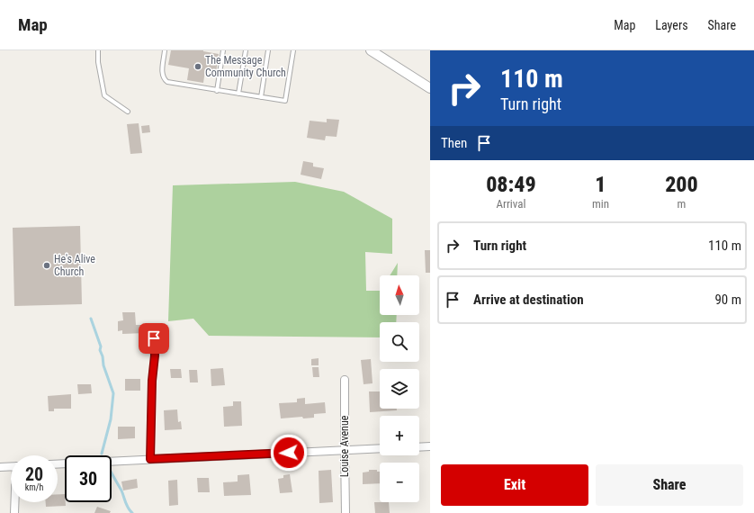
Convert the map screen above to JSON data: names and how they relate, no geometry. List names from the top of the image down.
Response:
{
  "streets": {
    "street": ["Louise Avenue"]
  },
  "places": ["The Message Community Church", "He's Alive Church"],
  "north": "top",
  "page": {
    "header": "Map",
    "nav": ["Map", "Layers", "Share"],
    "turn": ["110 m", "Turn right"],
    "then": "Then",
    "eta": [
      "08:49",
      "Arrival",
      "1",
      "min",
      "200",
      "m"
    ],
    "list": [
      {
        "name": "Turn right",
        "value": "110 m"
      },
      {
        "name": "Arrive at destination",
        "value": "90 m"
      }
    ],
    "map_buttons": ["+", "−"],
    "speed": "20 km/h",
    "limit": "30",
    "buttons": ["Exit", "Share"]
  }
}
